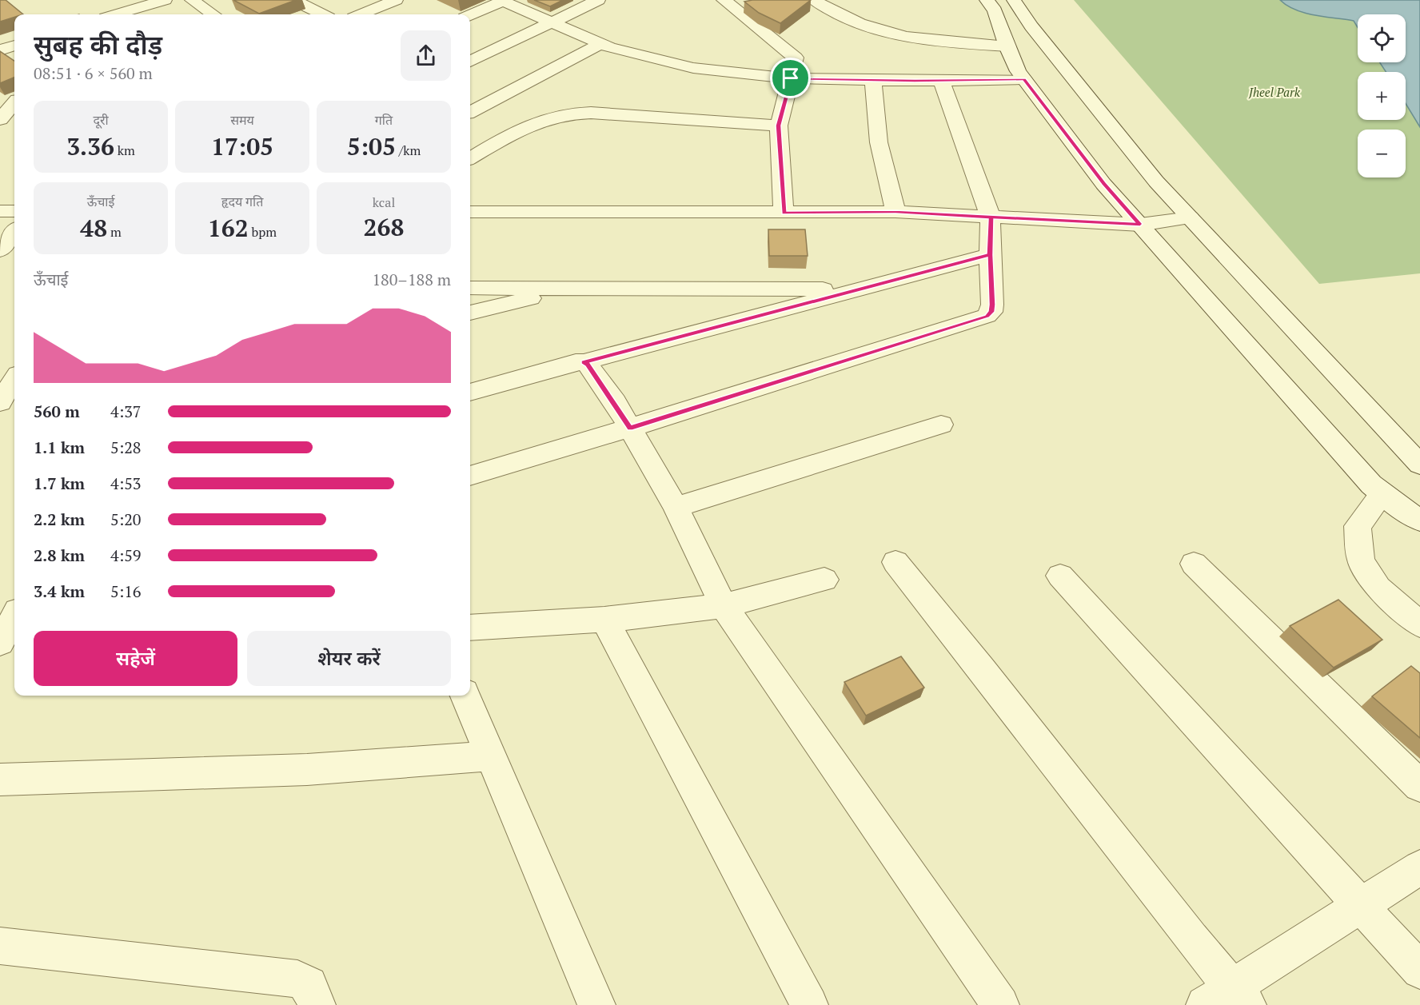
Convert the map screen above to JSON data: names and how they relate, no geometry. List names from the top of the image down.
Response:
{
  "parks": ["Jheel Park"],
  "page": {
    "map_buttons": ["+", "−"],
    "heading": ["सुबह की दौड़", "08:51 · 6 × 560 m"],
    "stats": [
      ["दूरी", "3.36 km"],
      ["समय", "17:05"],
      ["गति", "5:05 /km"],
      ["ऊँचाई", "48 m"],
      ["हृदय गति", "162 bpm"],
      ["kcal", "268"]
    ],
    "chart": ["ऊँचाई", "180–188 m"],
    "list": [
      {
        "name": "560 m",
        "note": "4:37"
      },
      {
        "name": "1.1 km",
        "note": "5:28"
      },
      {
        "name": "1.7 km",
        "note": "4:53"
      },
      {
        "name": "2.2 km",
        "note": "5:20"
      },
      {
        "name": "2.8 km",
        "note": "4:59"
      },
      {
        "name": "3.4 km",
        "note": "5:16"
      }
    ],
    "buttons": ["सहेजें", "शेयर करें"]
  }
}
